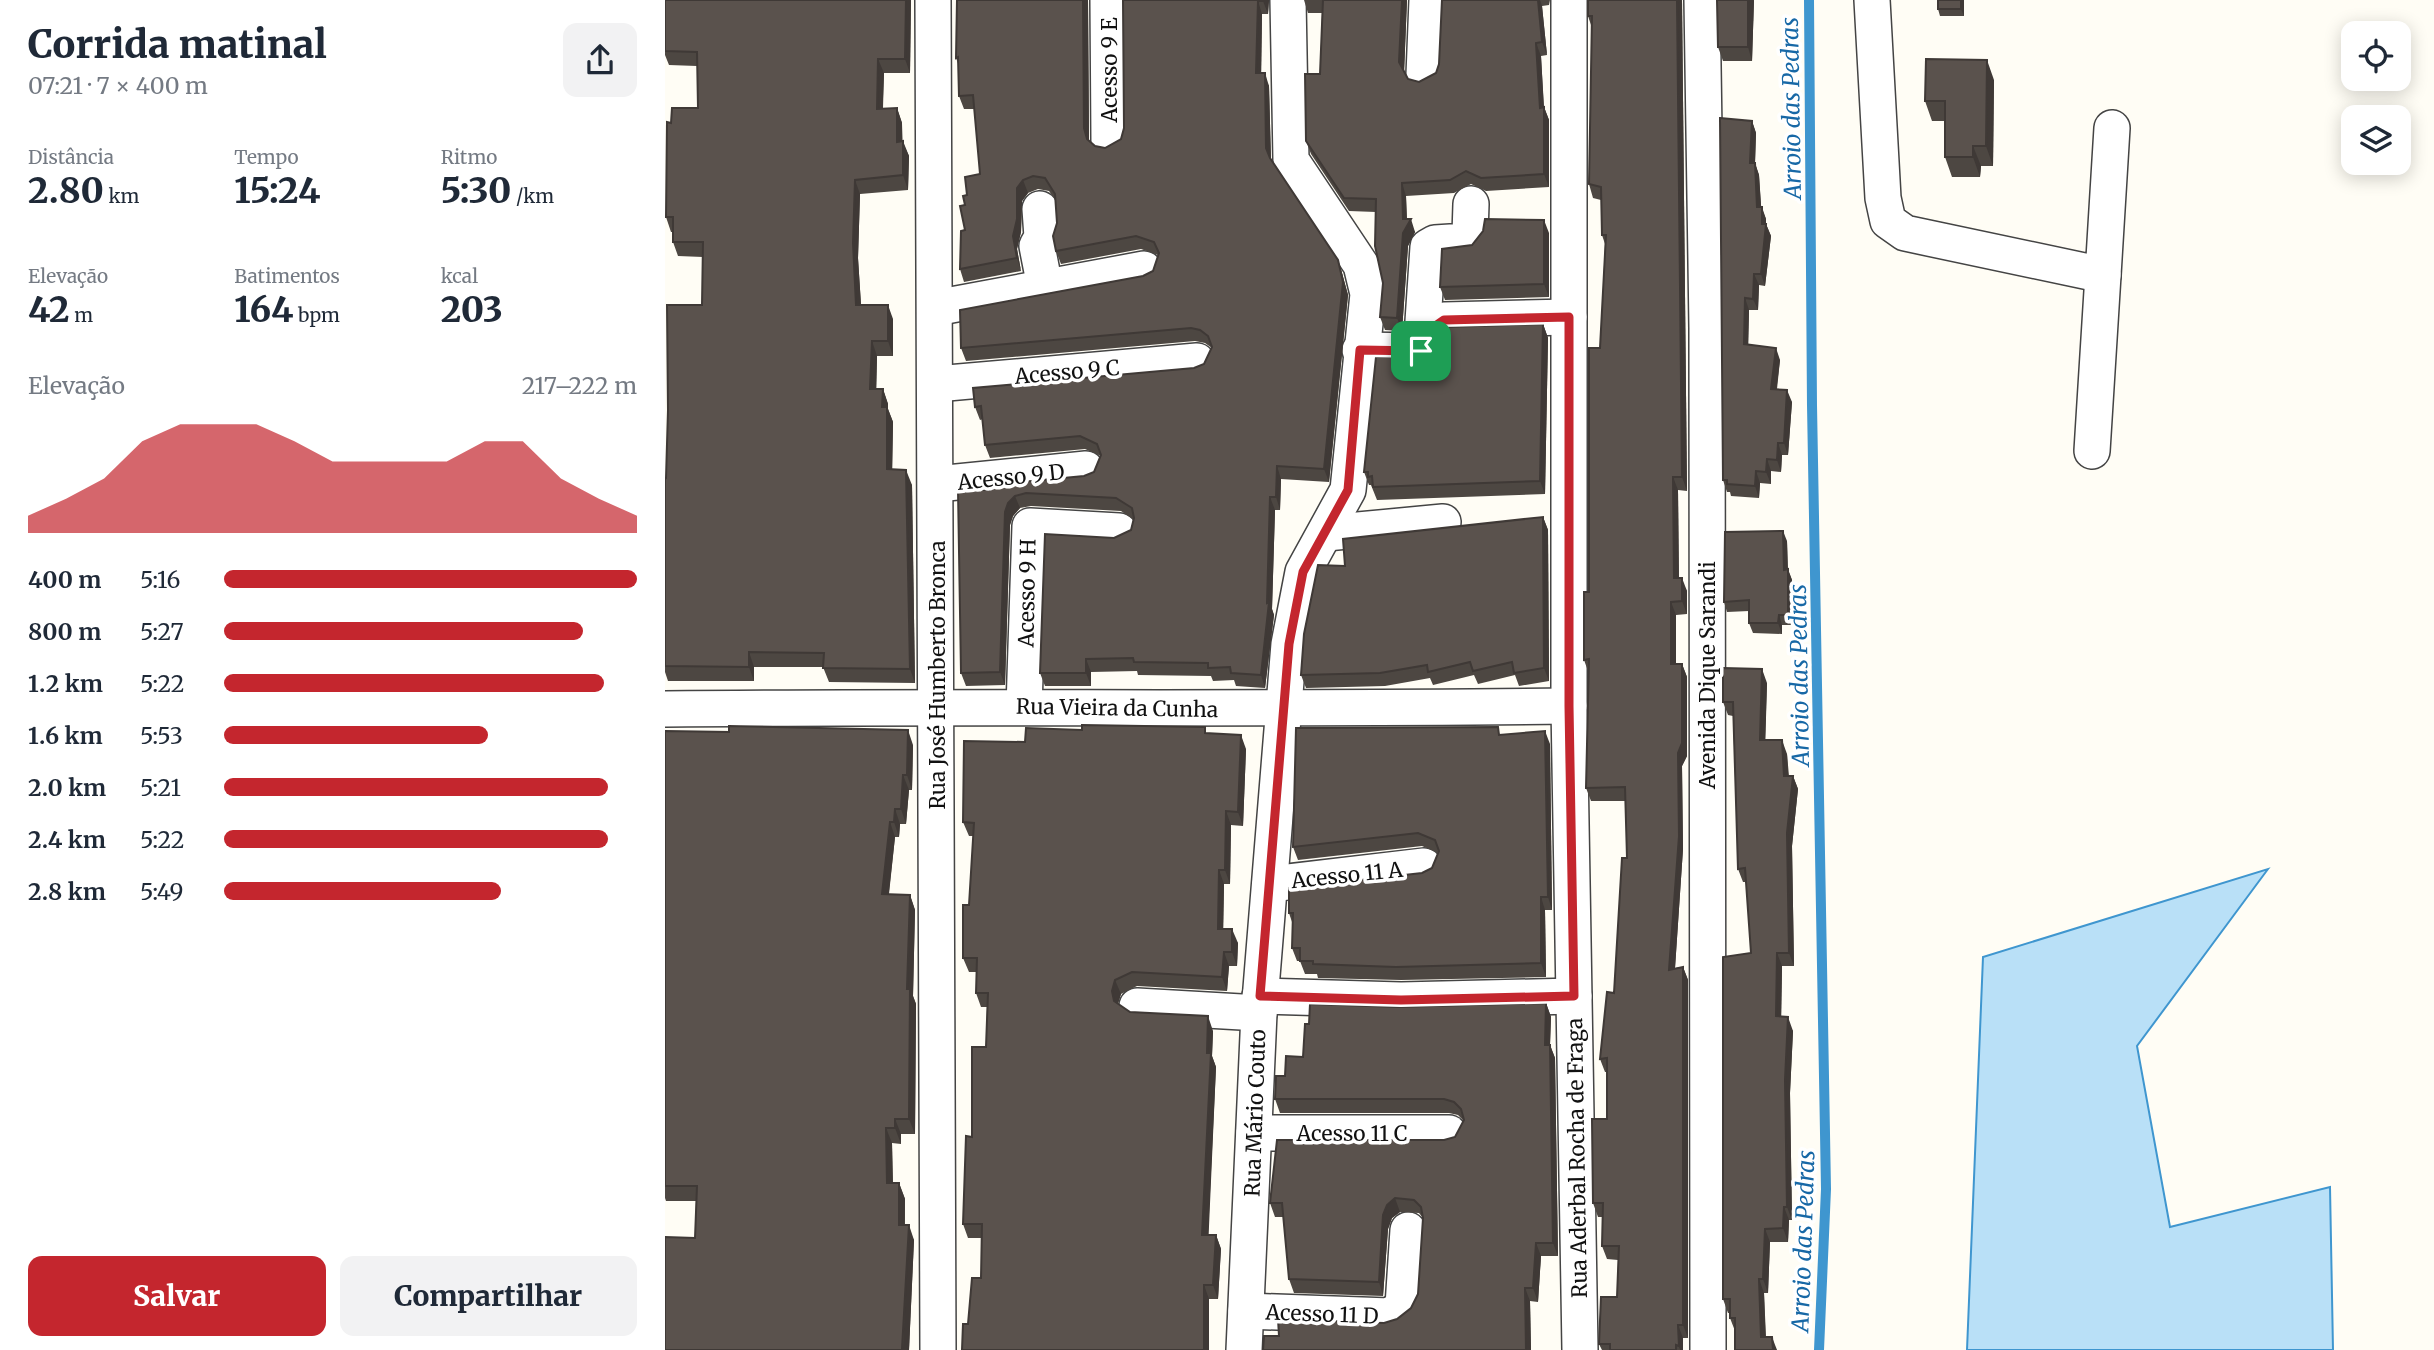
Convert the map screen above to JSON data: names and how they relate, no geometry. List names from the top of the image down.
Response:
{
  "streets": {
    "street": [
      "Acesso 9 E",
      "Acesso 9 C",
      "Acesso 9 D",
      "Acesso 9 H",
      "Rua José Humberto Bronca",
      "Avenida Dique Sarandi",
      "Rua Vieira da Cunha",
      "Acesso 11 A",
      "Rua Mário Couto",
      "Acesso 11 C",
      "Rua Aderbal Rocha de Fraga",
      "Acesso 11 D"
    ]
  },
  "crossings": [
    ["Acesso 9 C", "Rua José Humberto Bronca"],
    ["Acesso 9 D", "Rua José Humberto Bronca"],
    ["Acesso 9 H", "Rua Vieira da Cunha"],
    ["Rua José Humberto Bronca", "Rua Vieira da Cunha"],
    ["Rua Vieira da Cunha", "Rua Mário Couto"],
    ["Rua Vieira da Cunha", "Rua Aderbal Rocha de Fraga"],
    ["Acesso 11 A", "Rua Mário Couto"],
    ["Rua Mário Couto", "Acesso 11 C"],
    ["Rua Mário Couto", "Acesso 11 D"]
  ],
  "water": ["Arroio das Pedras"],
  "page": {
    "heading": ["Corrida matinal", "07:21 · 7 × 400 m"],
    "stats": [
      ["Distância", "2.80 km"],
      ["Tempo", "15:24"],
      ["Ritmo", "5:30 /km"],
      ["Elevação", "42 m"],
      ["Batimentos", "164 bpm"],
      ["kcal", "203"]
    ],
    "chart": ["Elevação", "217–222 m"],
    "list": [
      {
        "name": "400 m",
        "note": "5:16"
      },
      {
        "name": "800 m",
        "note": "5:27"
      },
      {
        "name": "1.2 km",
        "note": "5:22"
      },
      {
        "name": "1.6 km",
        "note": "5:53"
      },
      {
        "name": "2.0 km",
        "note": "5:21"
      },
      {
        "name": "2.4 km",
        "note": "5:22"
      },
      {
        "name": "2.8 km",
        "note": "5:49"
      }
    ],
    "buttons": ["Salvar", "Compartilhar"]
  }
}
